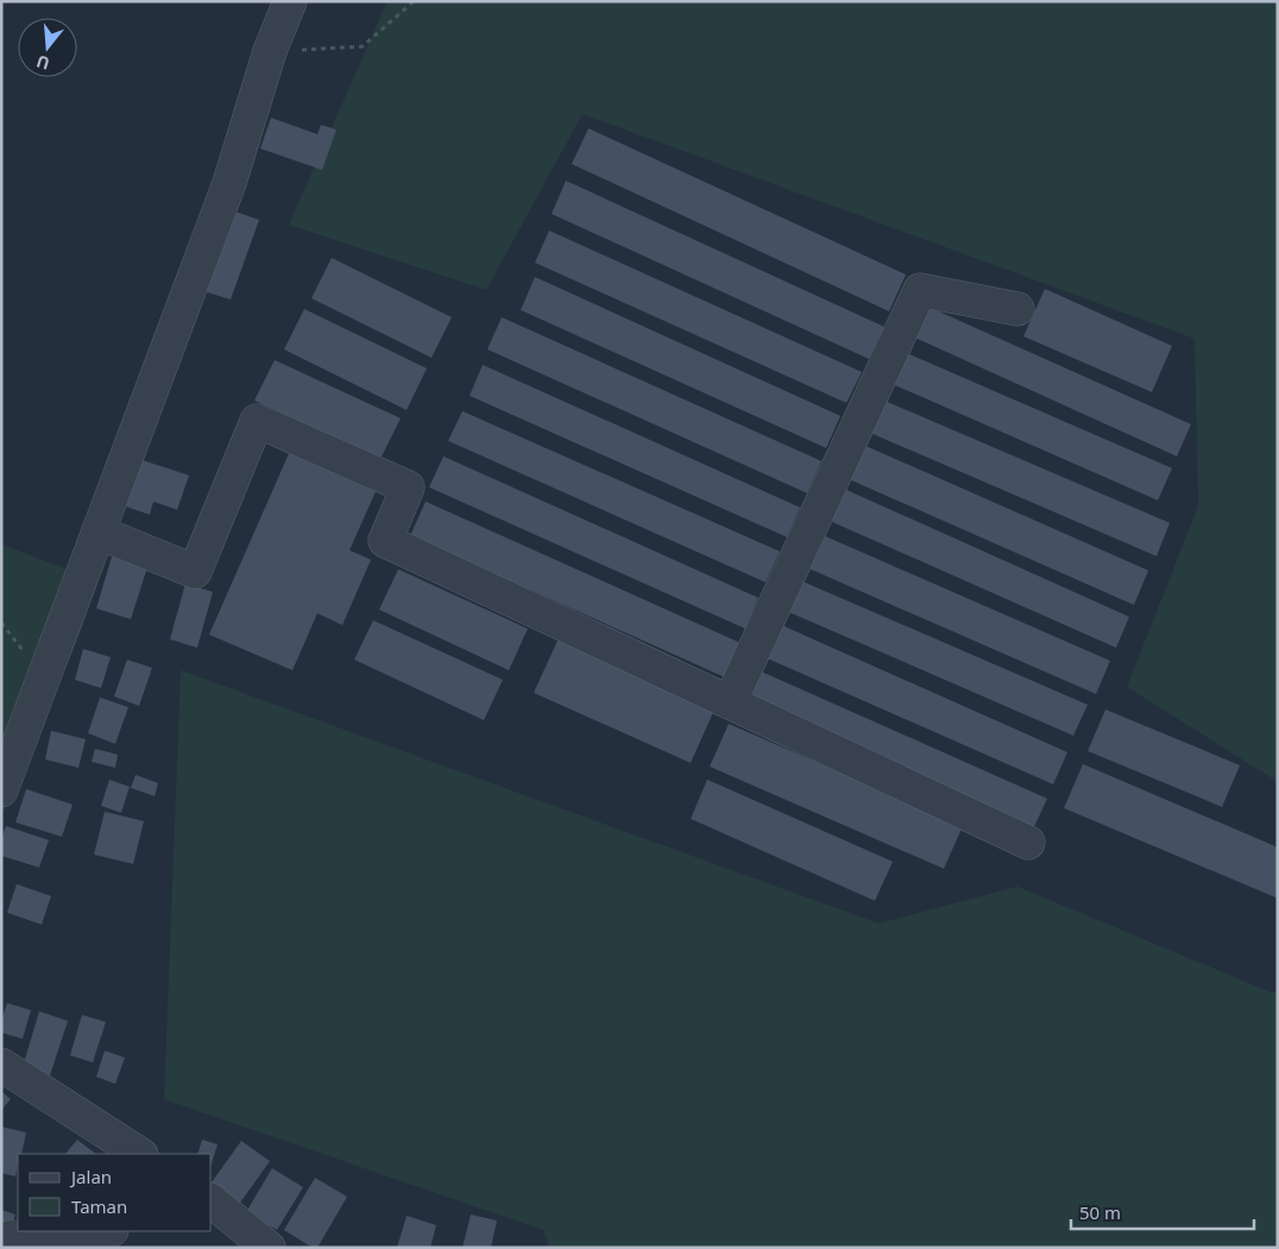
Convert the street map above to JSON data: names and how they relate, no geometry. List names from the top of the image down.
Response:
{
  "legend": ["Jalan", "Taman"],
  "scale_bar": "50 m",
  "north": "bottom"
}
